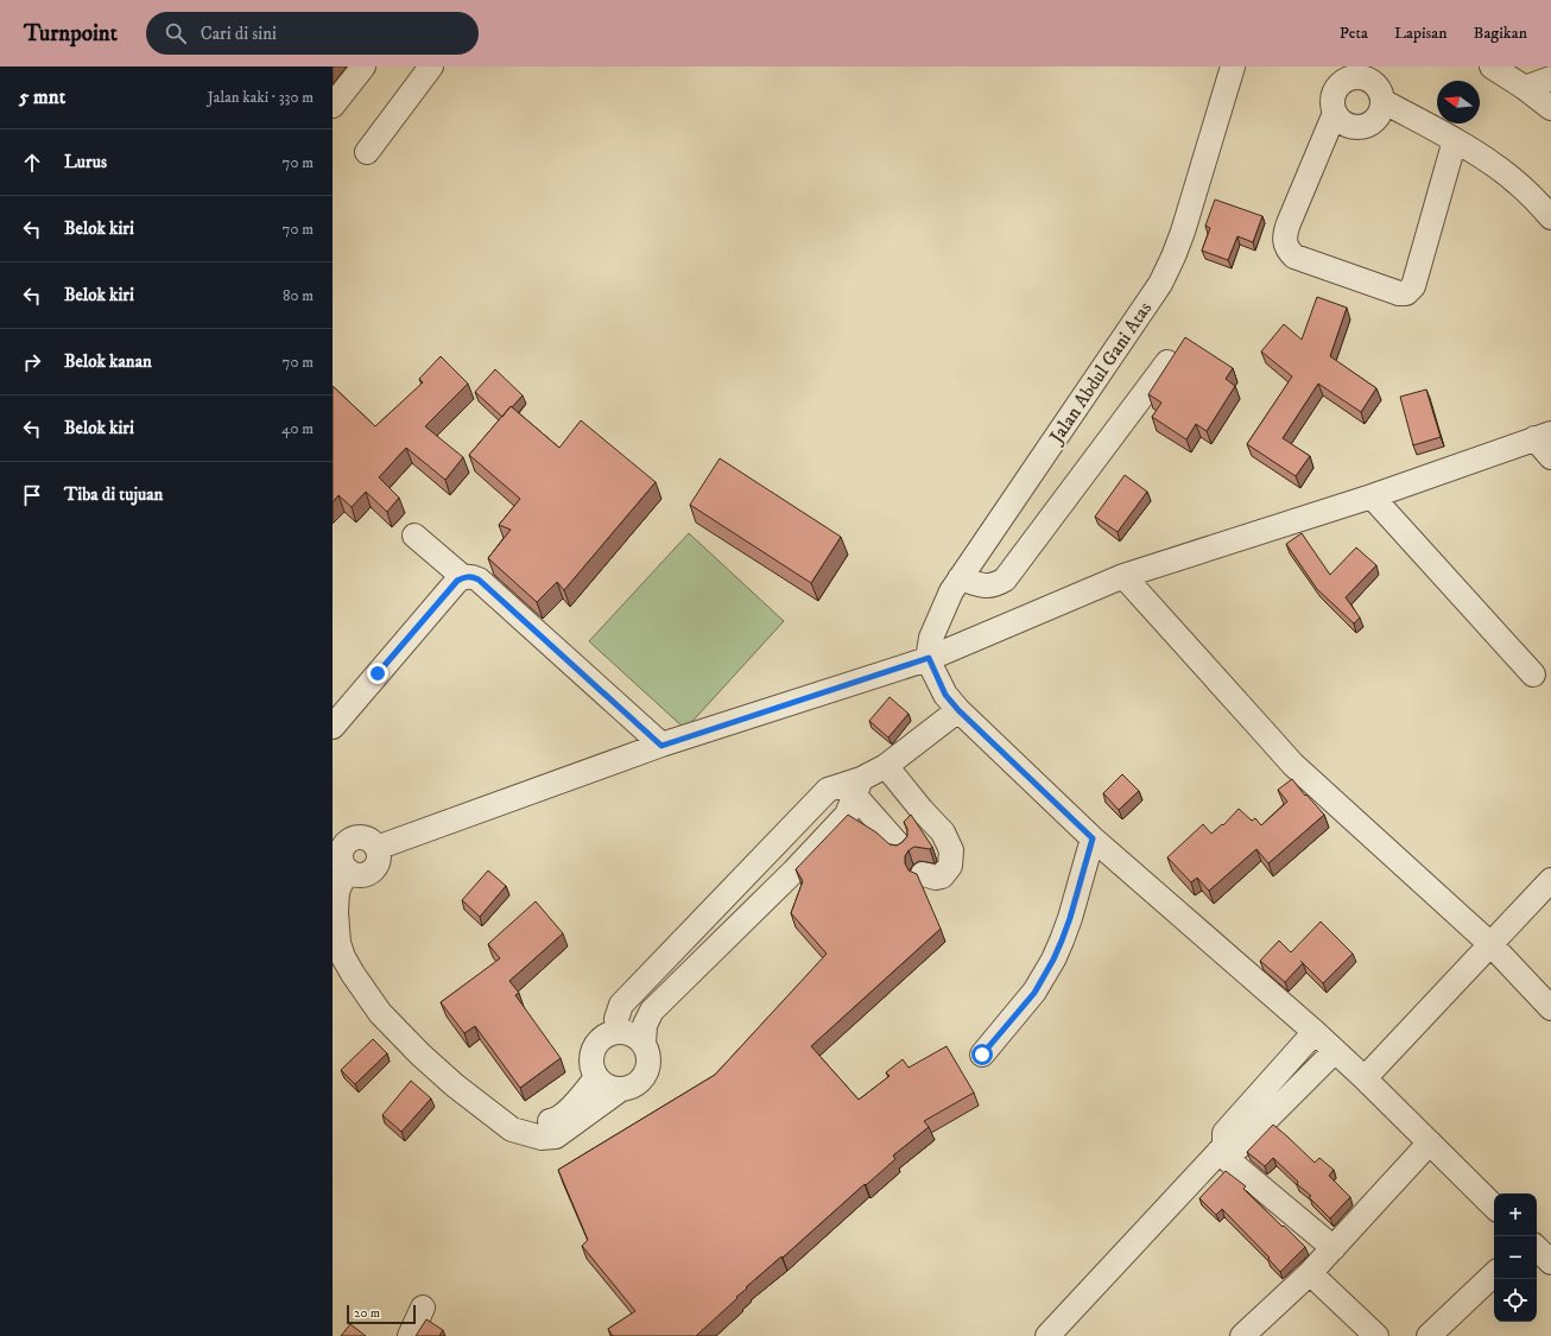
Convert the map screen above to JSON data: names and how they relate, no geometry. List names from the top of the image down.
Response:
{
  "streets": {
    "street": ["Jalan Abdul Gani Atas"]
  },
  "scale_bar": "20 m",
  "north": "left",
  "page": {
    "header": "Turnpoint",
    "search": "Cari di sini",
    "nav": ["Peta", "Lapisan", "Bagikan"],
    "heading": ["5 mnt", "Jalan kaki · 330 m"],
    "list": [
      ["Lurus", "70 m"],
      ["Belok kiri", "70 m"],
      ["Belok kiri", "80 m"],
      ["Belok kanan", "70 m"],
      ["Belok kiri", "40 m"],
      "Tiba di tujuan"
    ],
    "map_buttons": ["+", "−"],
    "scale": "20 m"
  }
}
